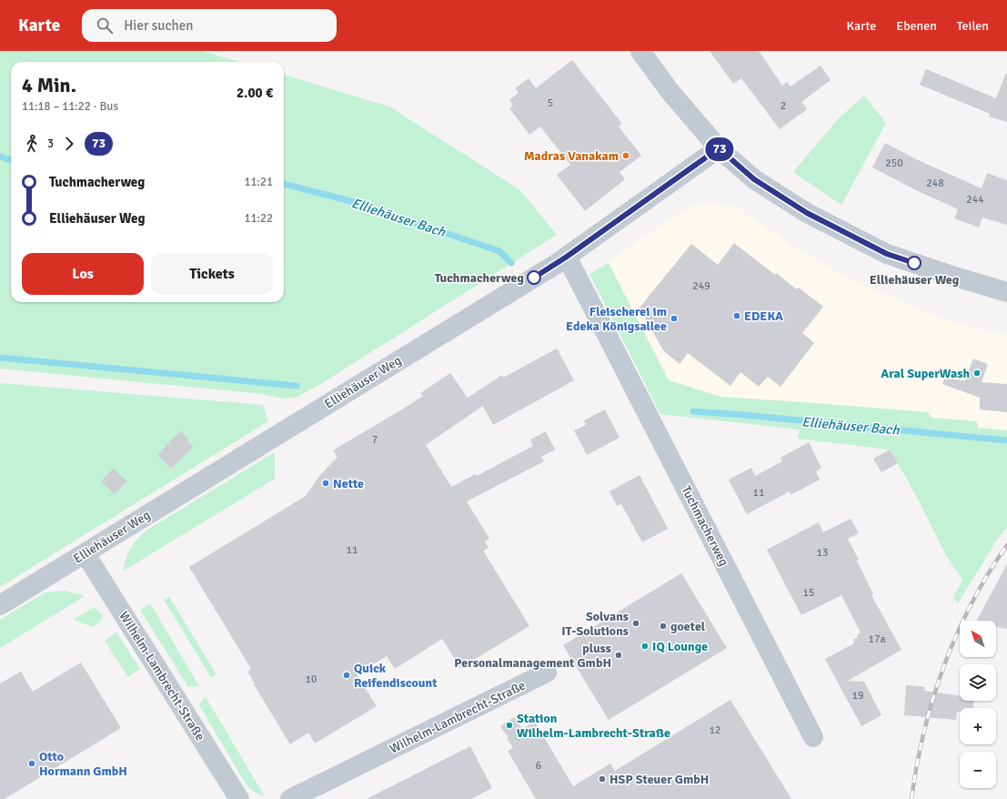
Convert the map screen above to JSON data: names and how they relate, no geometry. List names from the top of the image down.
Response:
{
  "streets": {
    "street": ["Elliehäuser Weg", "Tuchmacherweg", "Wilhelm-Lambrecht-Straße"]
  },
  "crossings": [
    ["Elliehäuser Weg", "Tuchmacherweg"],
    ["Elliehäuser Weg", "Wilhelm-Lambrecht-Straße"]
  ],
  "water": ["Elliehäuser Bach"],
  "places": [
    "Madras Vanakam",
    "Elliehäuser Weg",
    "Tuchmacherweg",
    "EDEKA",
    "Fleischerei im Edeka Königsallee",
    "Aral SuperWash",
    "Nette",
    "Solvans IT-Solutions",
    "goetel",
    "IQ Lounge",
    "pluss Personalmanagement GmbH",
    "Quick Reifendiscount",
    "Station Wilhelm-Lambrecht-Straße",
    "Otto Hormann GmbH",
    "HSP Steuer GmbH"
  ],
  "lines": ["bus line 73"],
  "house_numbers": [
    "5",
    "2",
    "250",
    "248",
    "244",
    "249",
    "7",
    "11",
    "11",
    "13",
    "15",
    "17a",
    "10",
    "19",
    "12",
    "6"
  ],
  "north": "top left",
  "page": {
    "header": "Karte",
    "search": "Hier suchen",
    "nav": ["Karte", "Ebenen", "Teilen"],
    "on_map": "73",
    "heading": ["4 Min.", "11:18 – 11:22 · Bus", "2.00 €"],
    "legs": ["3", "73"],
    "list": [
      {
        "name": "Tuchmacherweg",
        "value": "11:21"
      },
      {
        "name": "Elliehäuser Weg",
        "value": "11:22"
      }
    ],
    "buttons": ["Los", "Tickets"],
    "map_buttons": ["+", "−"]
  }
}
